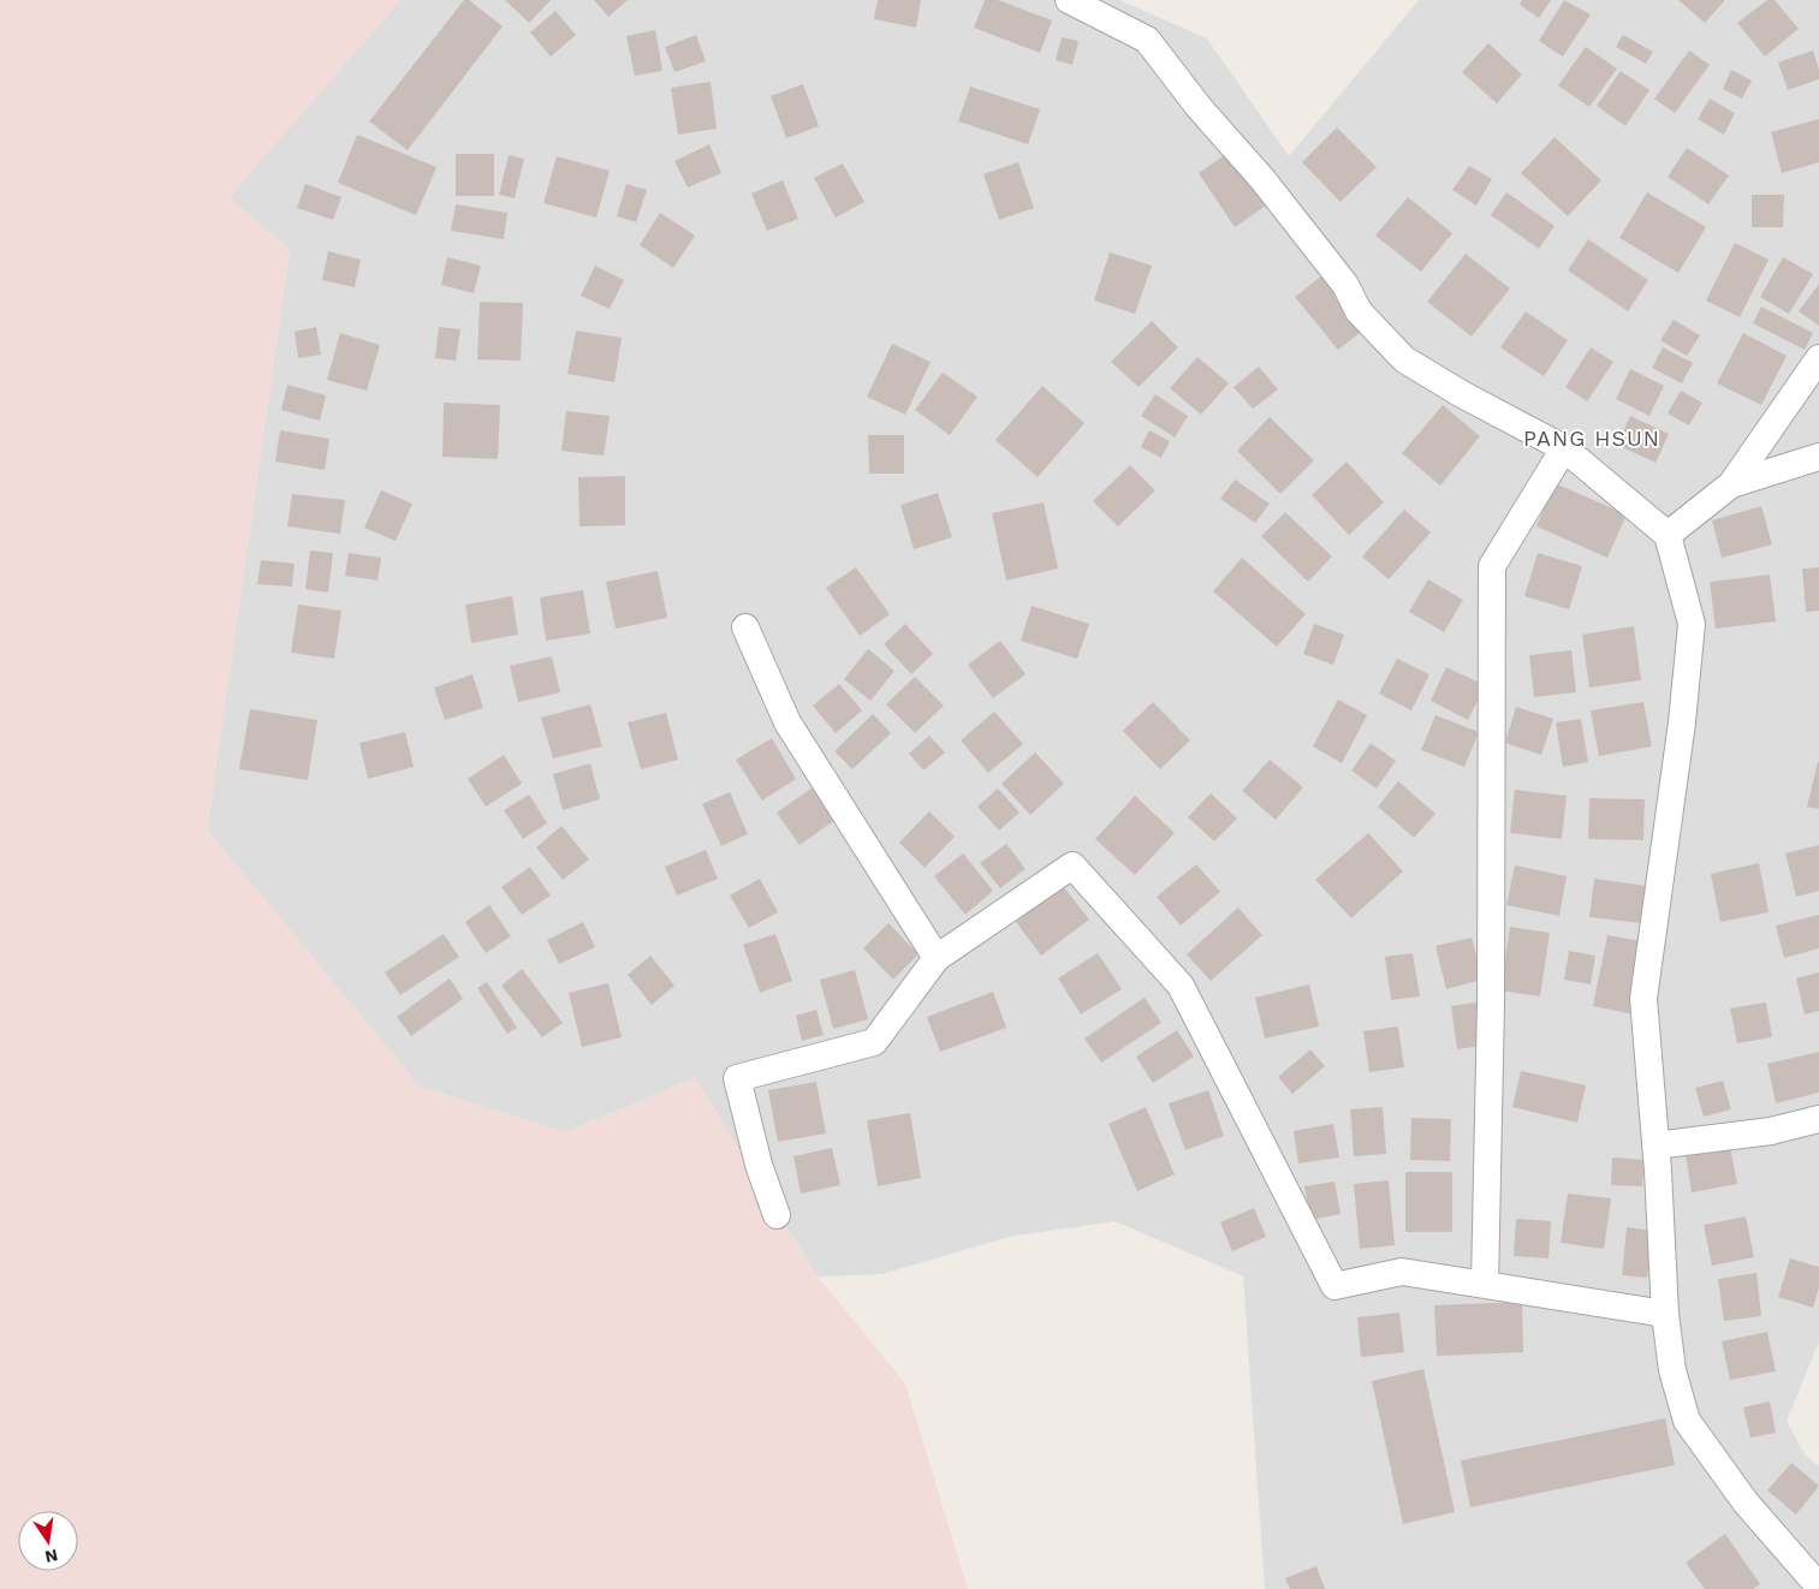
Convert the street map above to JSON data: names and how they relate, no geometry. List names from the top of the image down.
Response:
{
  "districts": ["PANG HSUN"],
  "north": "bottom"
}
